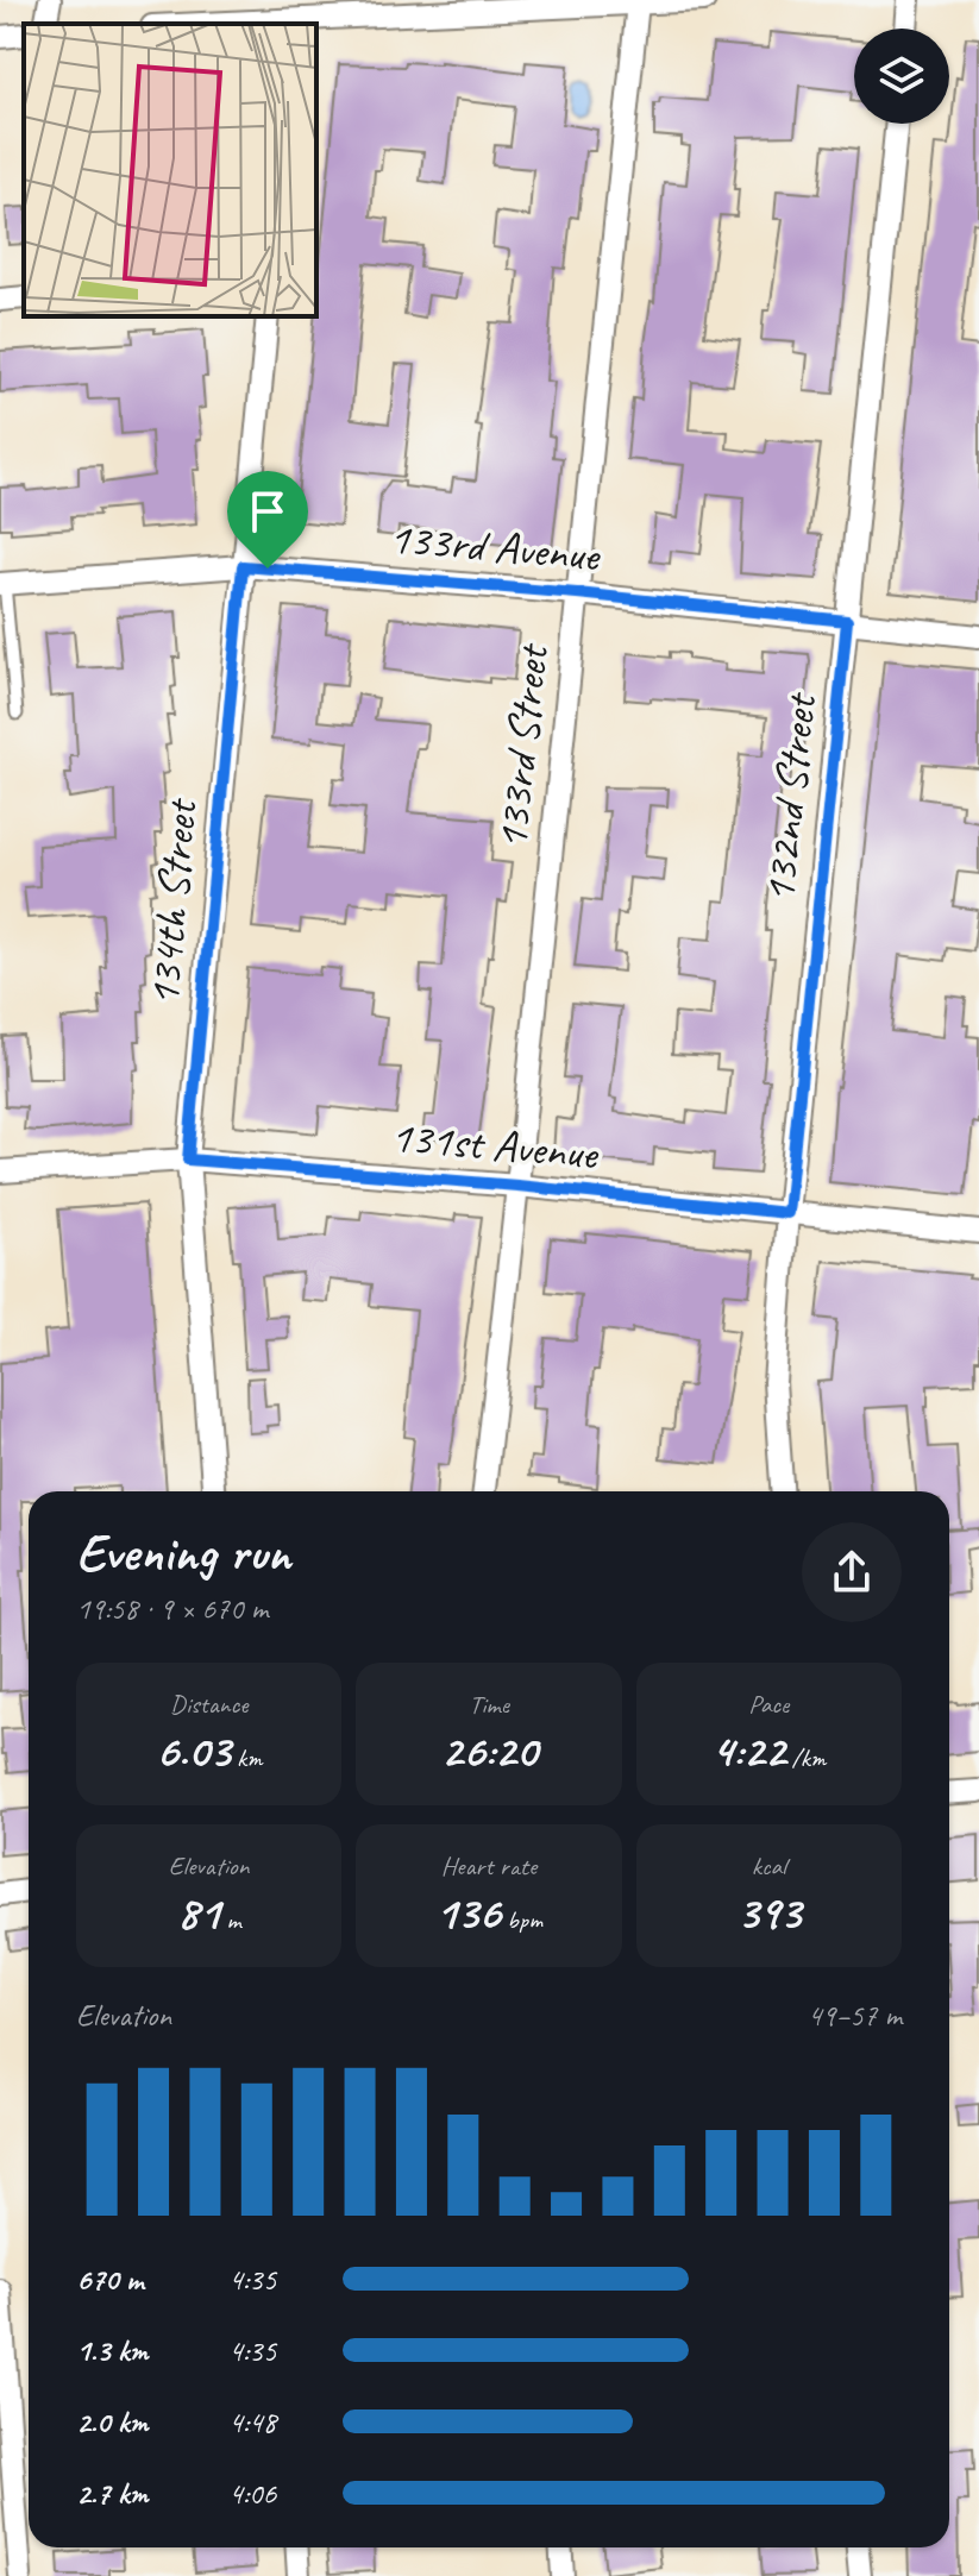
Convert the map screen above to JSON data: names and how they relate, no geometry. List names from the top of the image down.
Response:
{
  "streets": {
    "street": [
      "133rd Avenue",
      "133rd Street",
      "132nd Street",
      "134th Street",
      "131st Avenue"
    ]
  },
  "crossings": [
    ["133rd Avenue", "133rd Street"],
    ["133rd Avenue", "132nd Street"],
    ["133rd Avenue", "134th Street"],
    ["133rd Street", "131st Avenue"],
    ["132nd Street", "131st Avenue"],
    ["134th Street", "131st Avenue"]
  ],
  "page": {
    "heading": ["Evening run", "19:58 · 9 × 670 m"],
    "stats": [
      ["Distance", "6.03 km"],
      ["Time", "26:20"],
      ["Pace", "4:22 /km"],
      ["Elevation", "81 m"],
      ["Heart rate", "136 bpm"],
      ["kcal", "393"]
    ],
    "chart": ["Elevation", "49–57 m"],
    "list": [
      {
        "name": "670 m",
        "note": "4:35"
      },
      {
        "name": "1.3 km",
        "note": "4:35"
      },
      {
        "name": "2.0 km",
        "note": "4:48"
      },
      {
        "name": "2.7 km",
        "note": "4:06"
      }
    ]
  }
}
